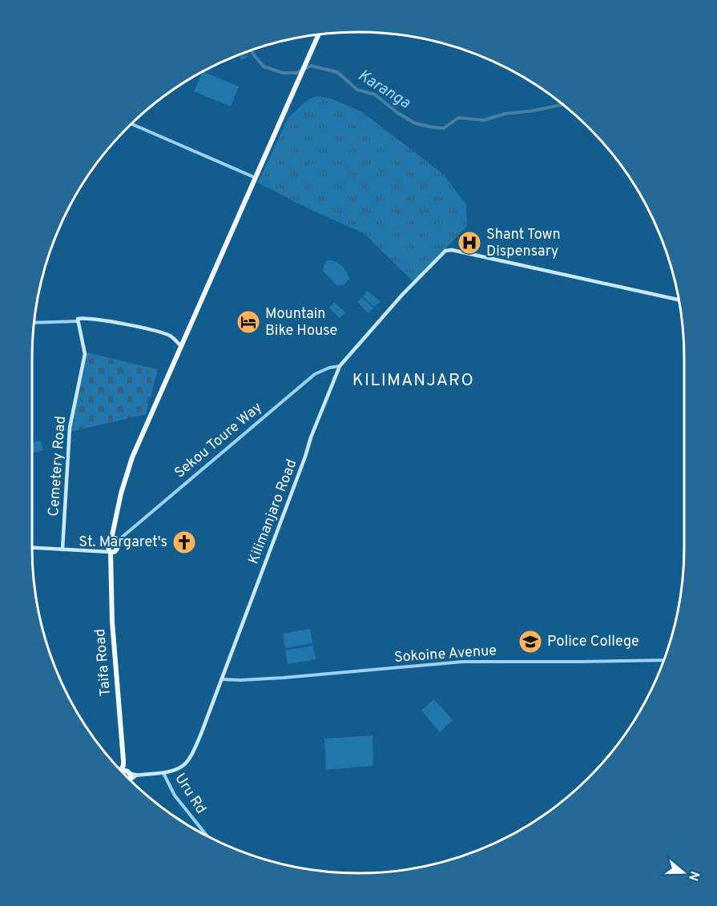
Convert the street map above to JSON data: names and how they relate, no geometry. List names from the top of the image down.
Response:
{
  "streets": {
    "highway": ["Taifa Road"],
    "main road": ["Cemetery Road", "Kilimanjaro Road"],
    "street": ["Sekou Toure Way", "Sokoine Avenue", "Uru Rd"]
  },
  "crossings": [
    ["Sekou Toure Way", "Kilimanjaro Road"],
    ["Sekou Toure Way", "Taifa Road"],
    ["Kilimanjaro Road", "Sokoine Avenue"],
    ["Kilimanjaro Road", "Taifa Road"],
    ["Kilimanjaro Road", "Uru Rd"]
  ],
  "districts": ["KILIMANJARO"],
  "water": ["Karanga"],
  "places": {
    "hospital": ["Shant Town Dispensary"],
    "hotel": ["Mountain Bike House"],
    "church": ["St. Margaret's"],
    "school or university": ["Police College"]
  },
  "north": "right"
}
